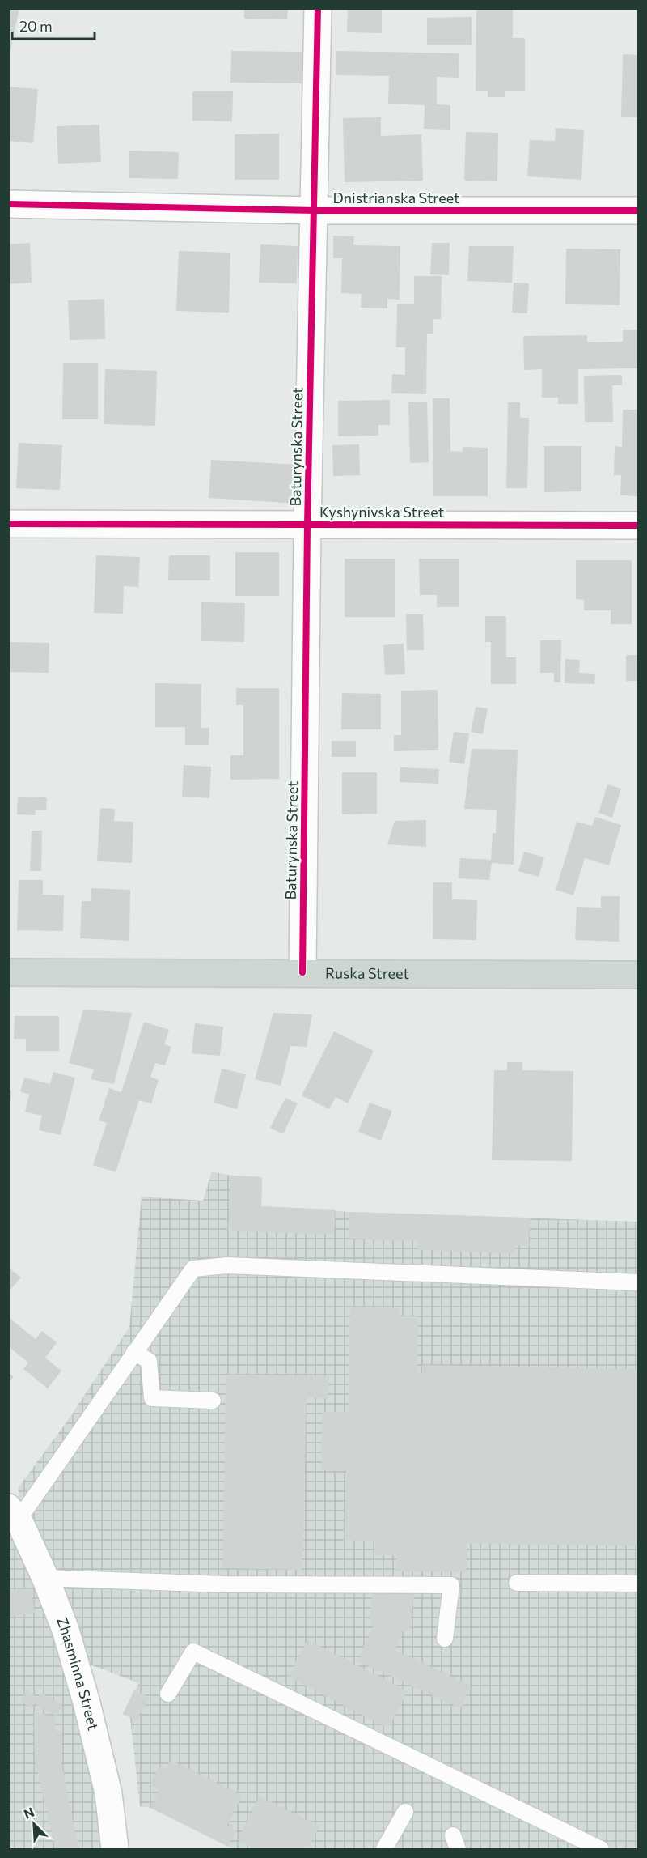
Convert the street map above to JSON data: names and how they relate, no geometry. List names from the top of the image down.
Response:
{
  "streets": {
    "main road": ["Ruska Street"],
    "street": [
      "Dnistrianska Street",
      "Baturynska Street",
      "Kyshynivska Street",
      "Zhasminna Street"
    ]
  },
  "crossings": [
    ["Dnistrianska Street", "Baturynska Street"],
    ["Baturynska Street", "Kyshynivska Street"],
    ["Baturynska Street", "Ruska Street"]
  ],
  "scale_bar": "20 m",
  "north": "top left"
}
